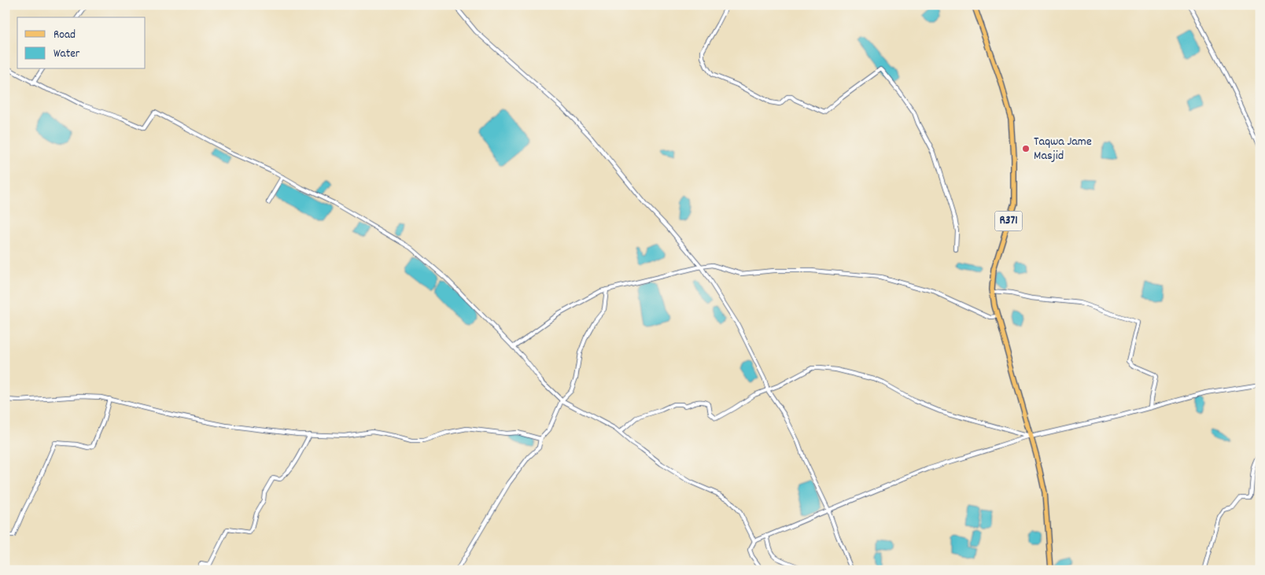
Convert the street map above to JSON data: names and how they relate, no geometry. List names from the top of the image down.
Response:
{
  "streets": {
    "main road": ["R371"]
  },
  "places": ["Taqwa Jame Masjid"],
  "legend": ["Road", "Water"]
}
